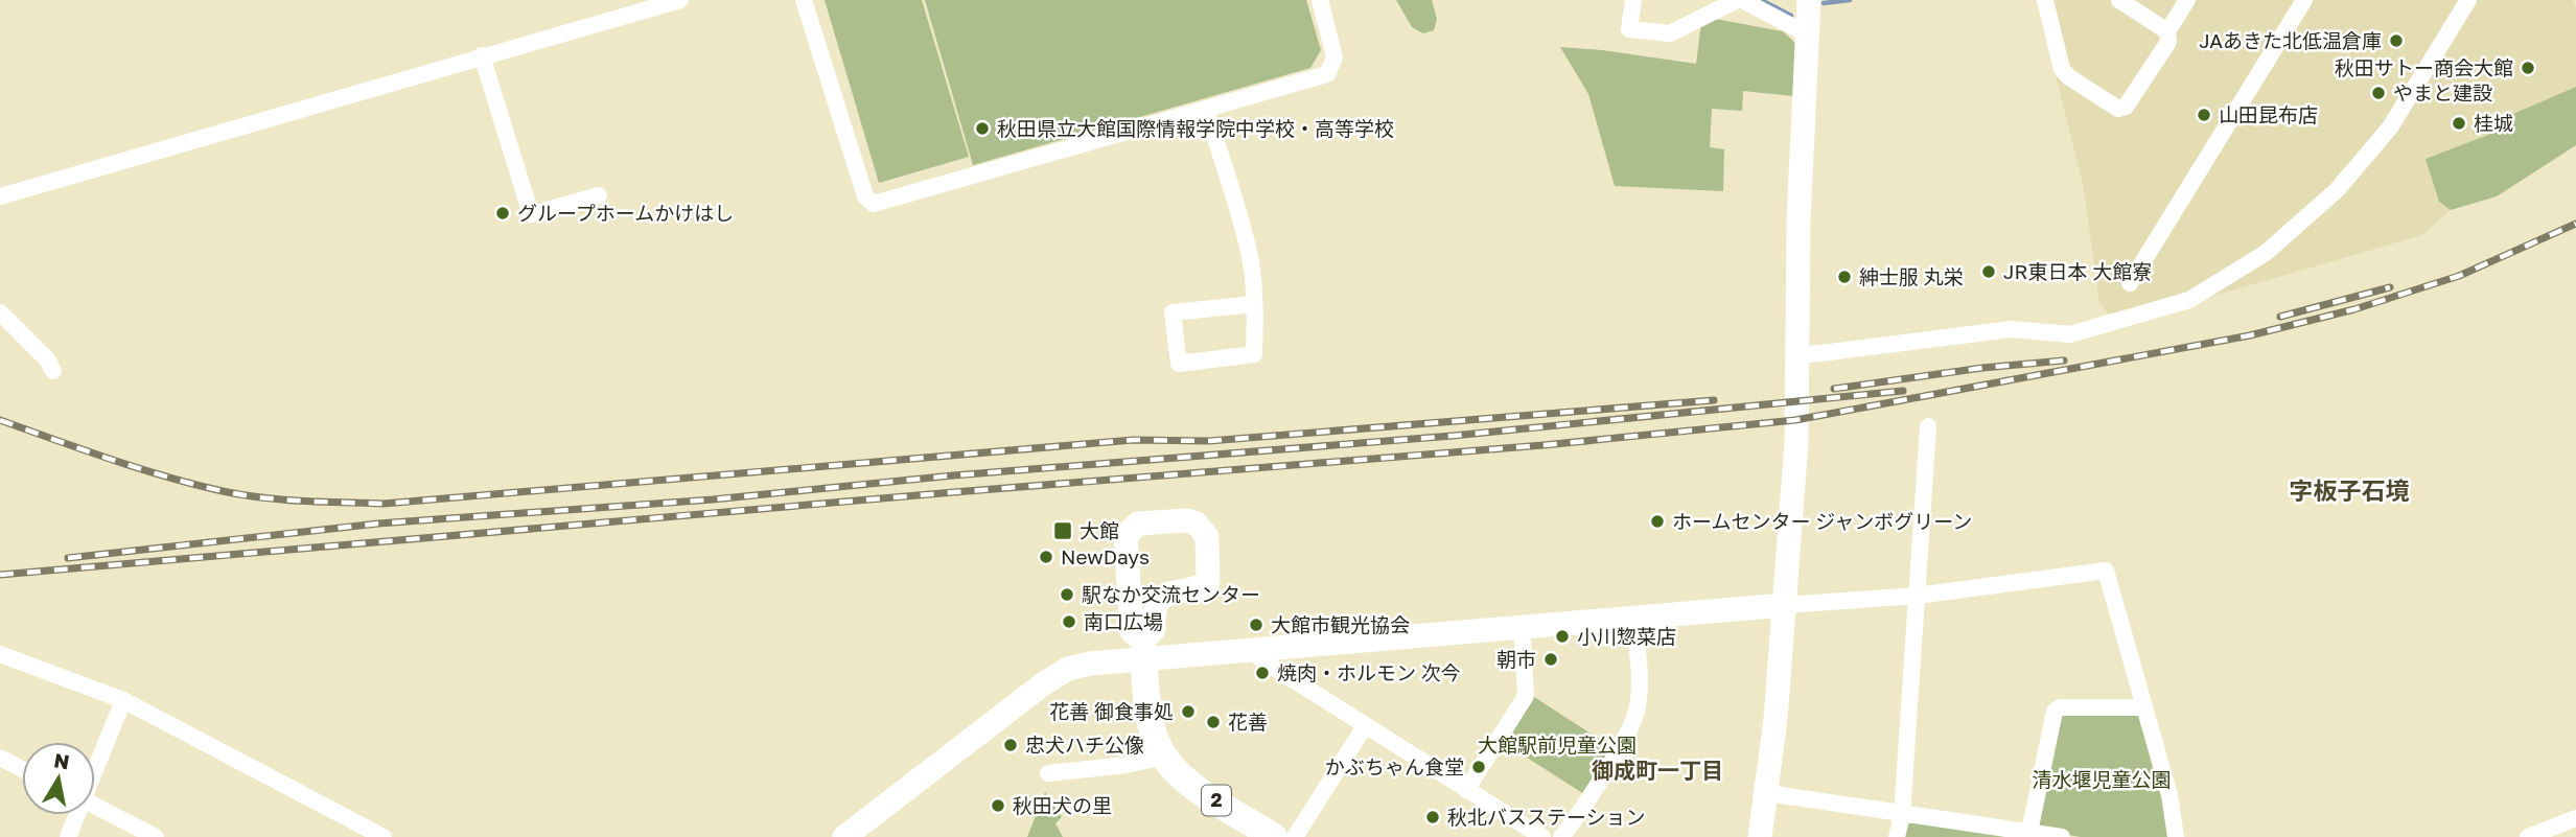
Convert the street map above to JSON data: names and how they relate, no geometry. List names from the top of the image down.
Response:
{
  "streets": {
    "main road": ["2"]
  },
  "districts": ["字板子石境", "御成町一丁目"],
  "parks": ["大館駅前児童公園", "清水堰児童公園"],
  "places": {
    "other": [
      "JAあきた北低温倉庫",
      "秋田サトー商会大館",
      "やまと建設",
      "山田昆布店",
      "桂城",
      "秋田県立大館国際情報学院中学校・高等学校",
      "グループホームかけはし",
      "JR東日本 大館寮",
      "紳士服 丸栄",
      "ホームセンター ジャンボグリーン",
      "NewDays",
      "駅なか交流センター",
      "南口広場",
      "大館市観光協会",
      "小川惣菜店",
      "朝市",
      "焼肉・ホルモン 次今",
      "花善 御食事処",
      "花善",
      "忠犬ハチ公像",
      "かぶちゃん食堂",
      "秋田犬の里",
      "秋北バスステーション"
    ],
    "transit": ["大館"]
  },
  "north": "top"
}
